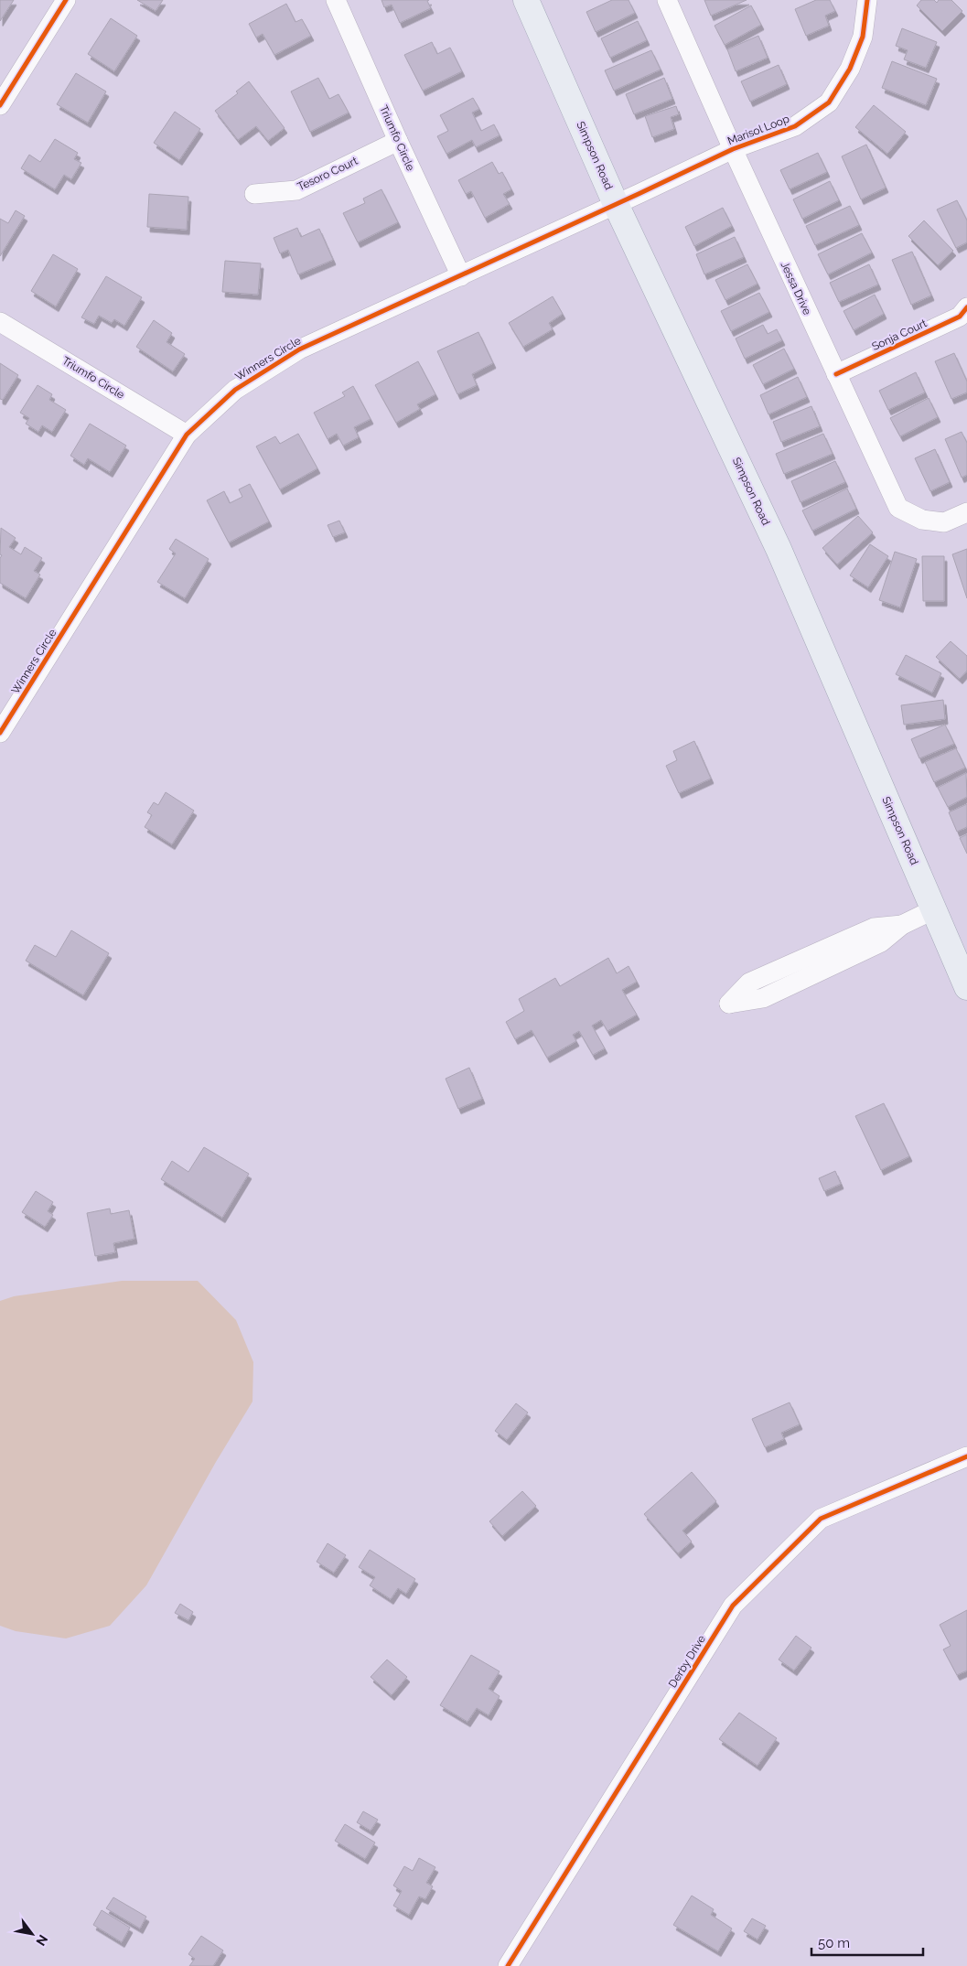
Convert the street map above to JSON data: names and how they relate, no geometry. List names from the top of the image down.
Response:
{
  "streets": {
    "main road": ["Simpson Road"],
    "street": [
      "Marisol Loop",
      "Triumfo Circle",
      "Tesoro Court",
      "Jessa Drive",
      "Sonja Court",
      "Winners Circle",
      "Derby Drive"
    ]
  },
  "crossings": [
    ["Marisol Loop", "Simpson Road"],
    ["Marisol Loop", "Jessa Drive"],
    ["Marisol Loop", "Winners Circle"],
    ["Triumfo Circle", "Tesoro Court"],
    ["Triumfo Circle", "Winners Circle"],
    ["Simpson Road", "Winners Circle"],
    ["Jessa Drive", "Sonja Court"]
  ],
  "scale_bar": "50 m",
  "north": "bottom right"
}
